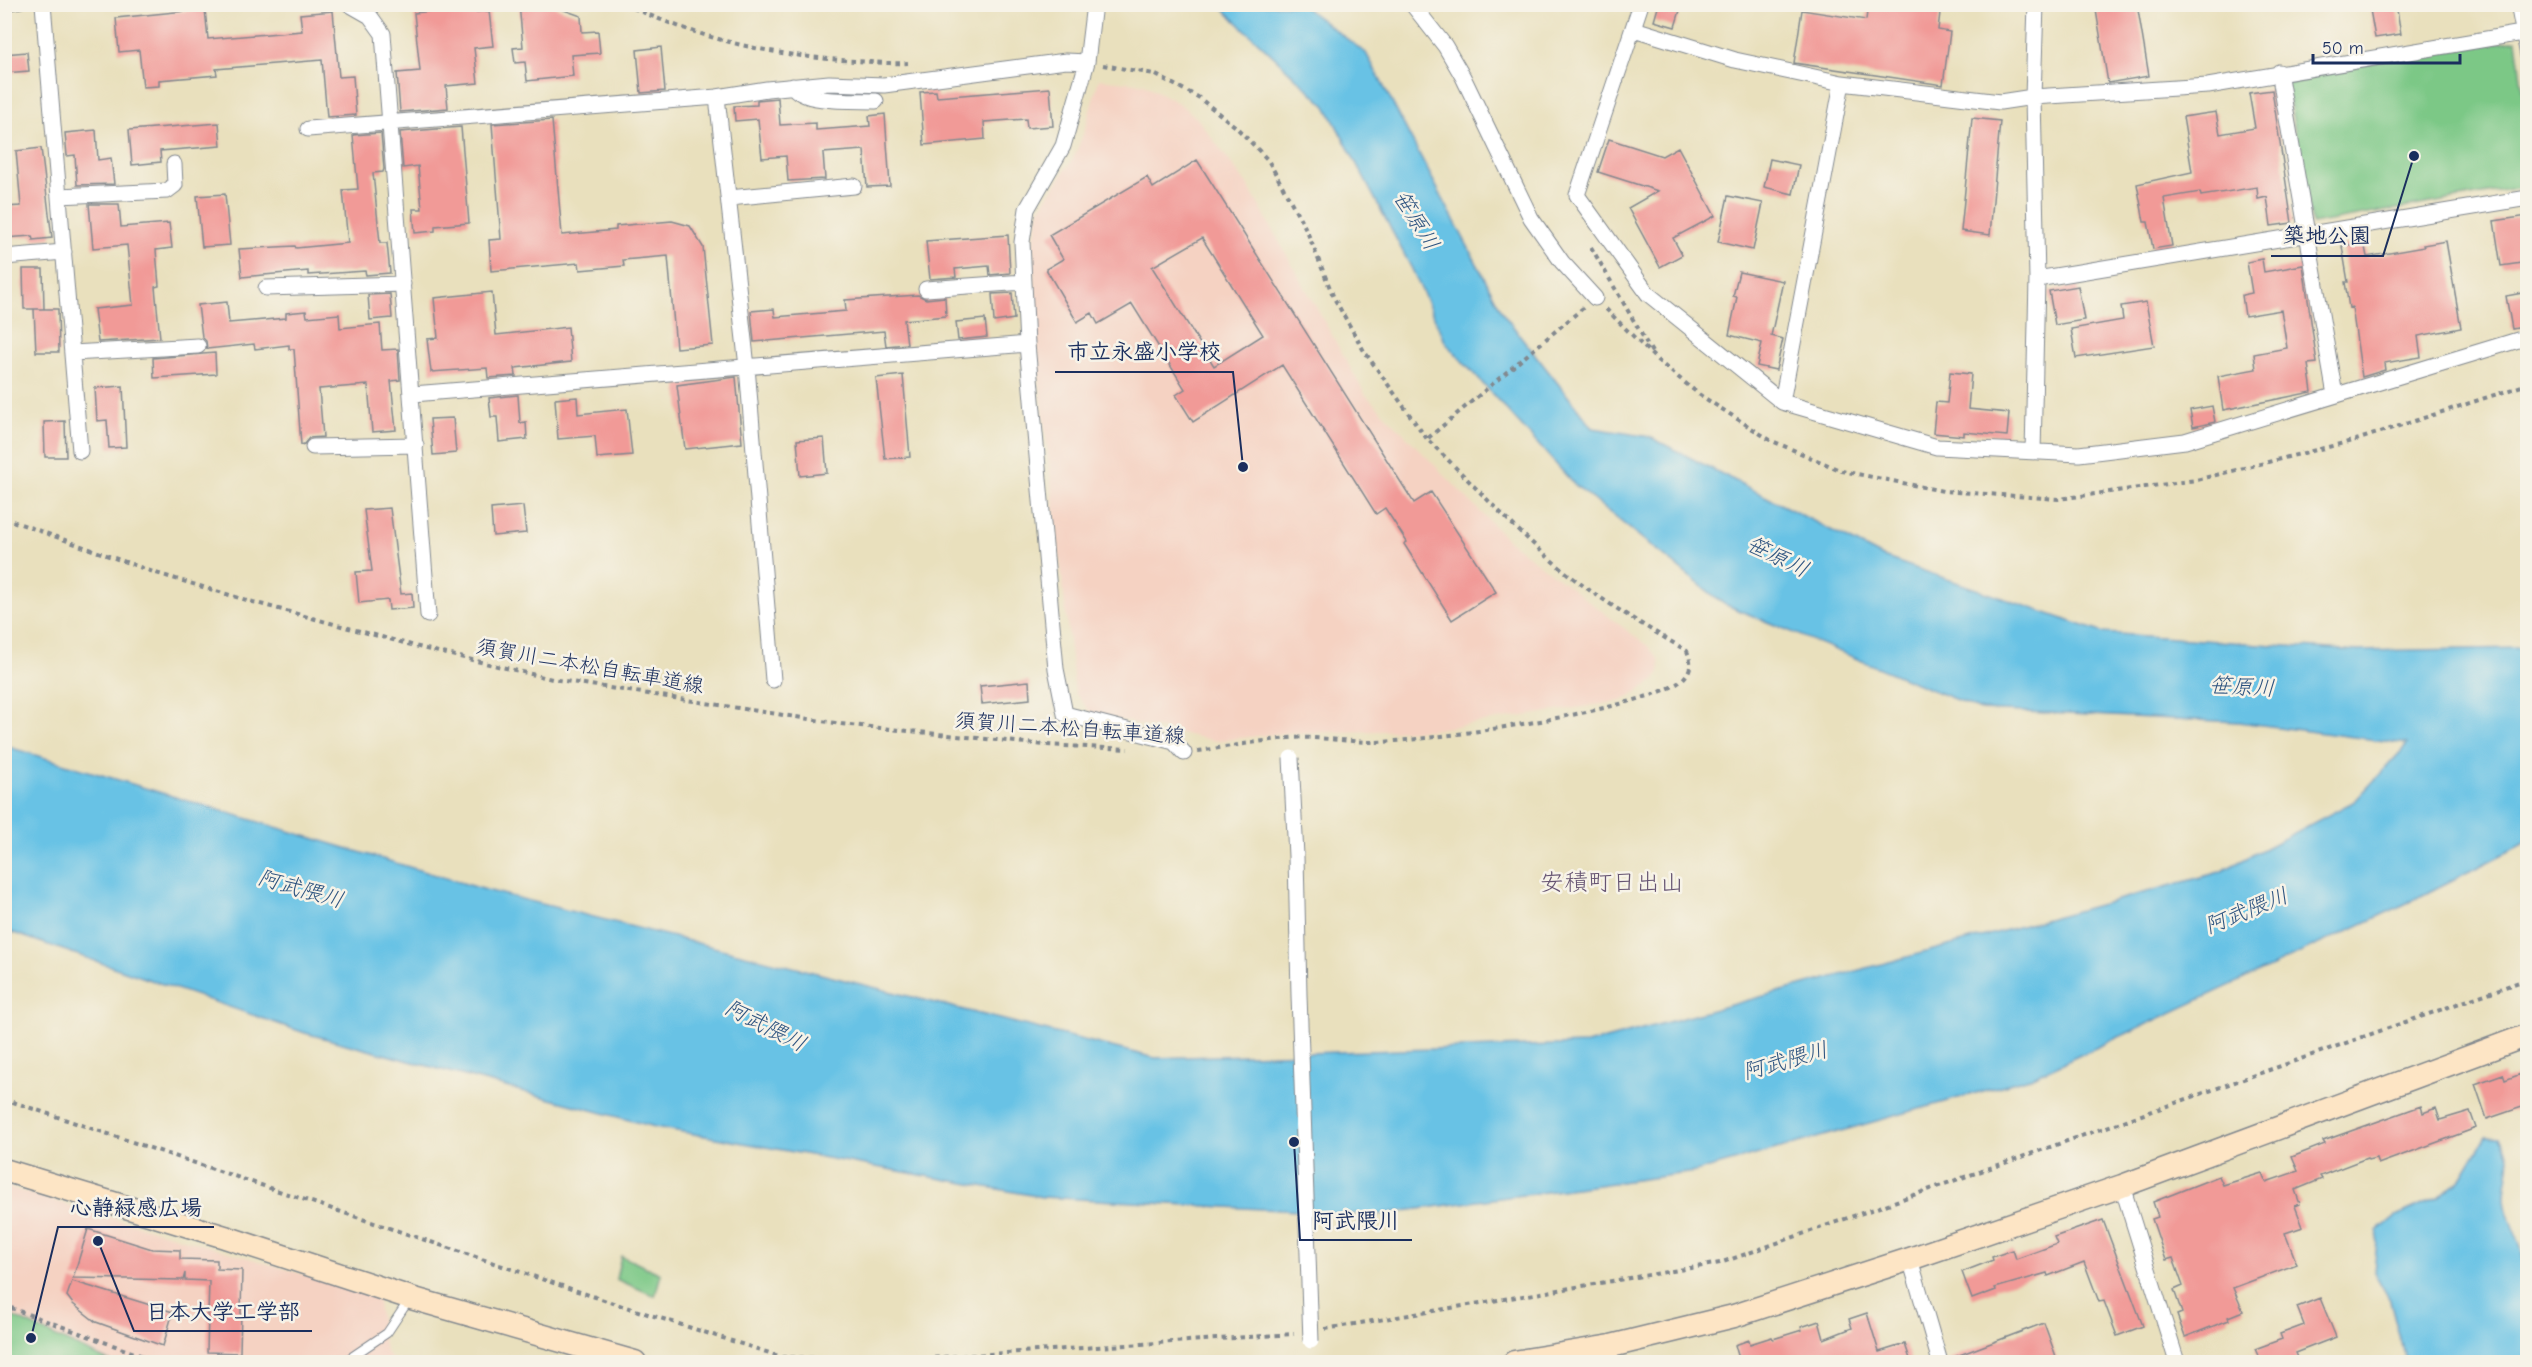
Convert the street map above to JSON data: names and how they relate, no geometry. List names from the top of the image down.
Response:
{
  "streets": {
    "path": ["須賀川二本松自転車道線"]
  },
  "districts": ["安積町日出山"],
  "water": ["笹原川", "阿武隈川"],
  "places": [
    "築地公園",
    "市立永盛小学校",
    "阿武隈川",
    "日本大学工学部",
    "心静緑感広場"
  ],
  "scale_bar": "50 m"
}
